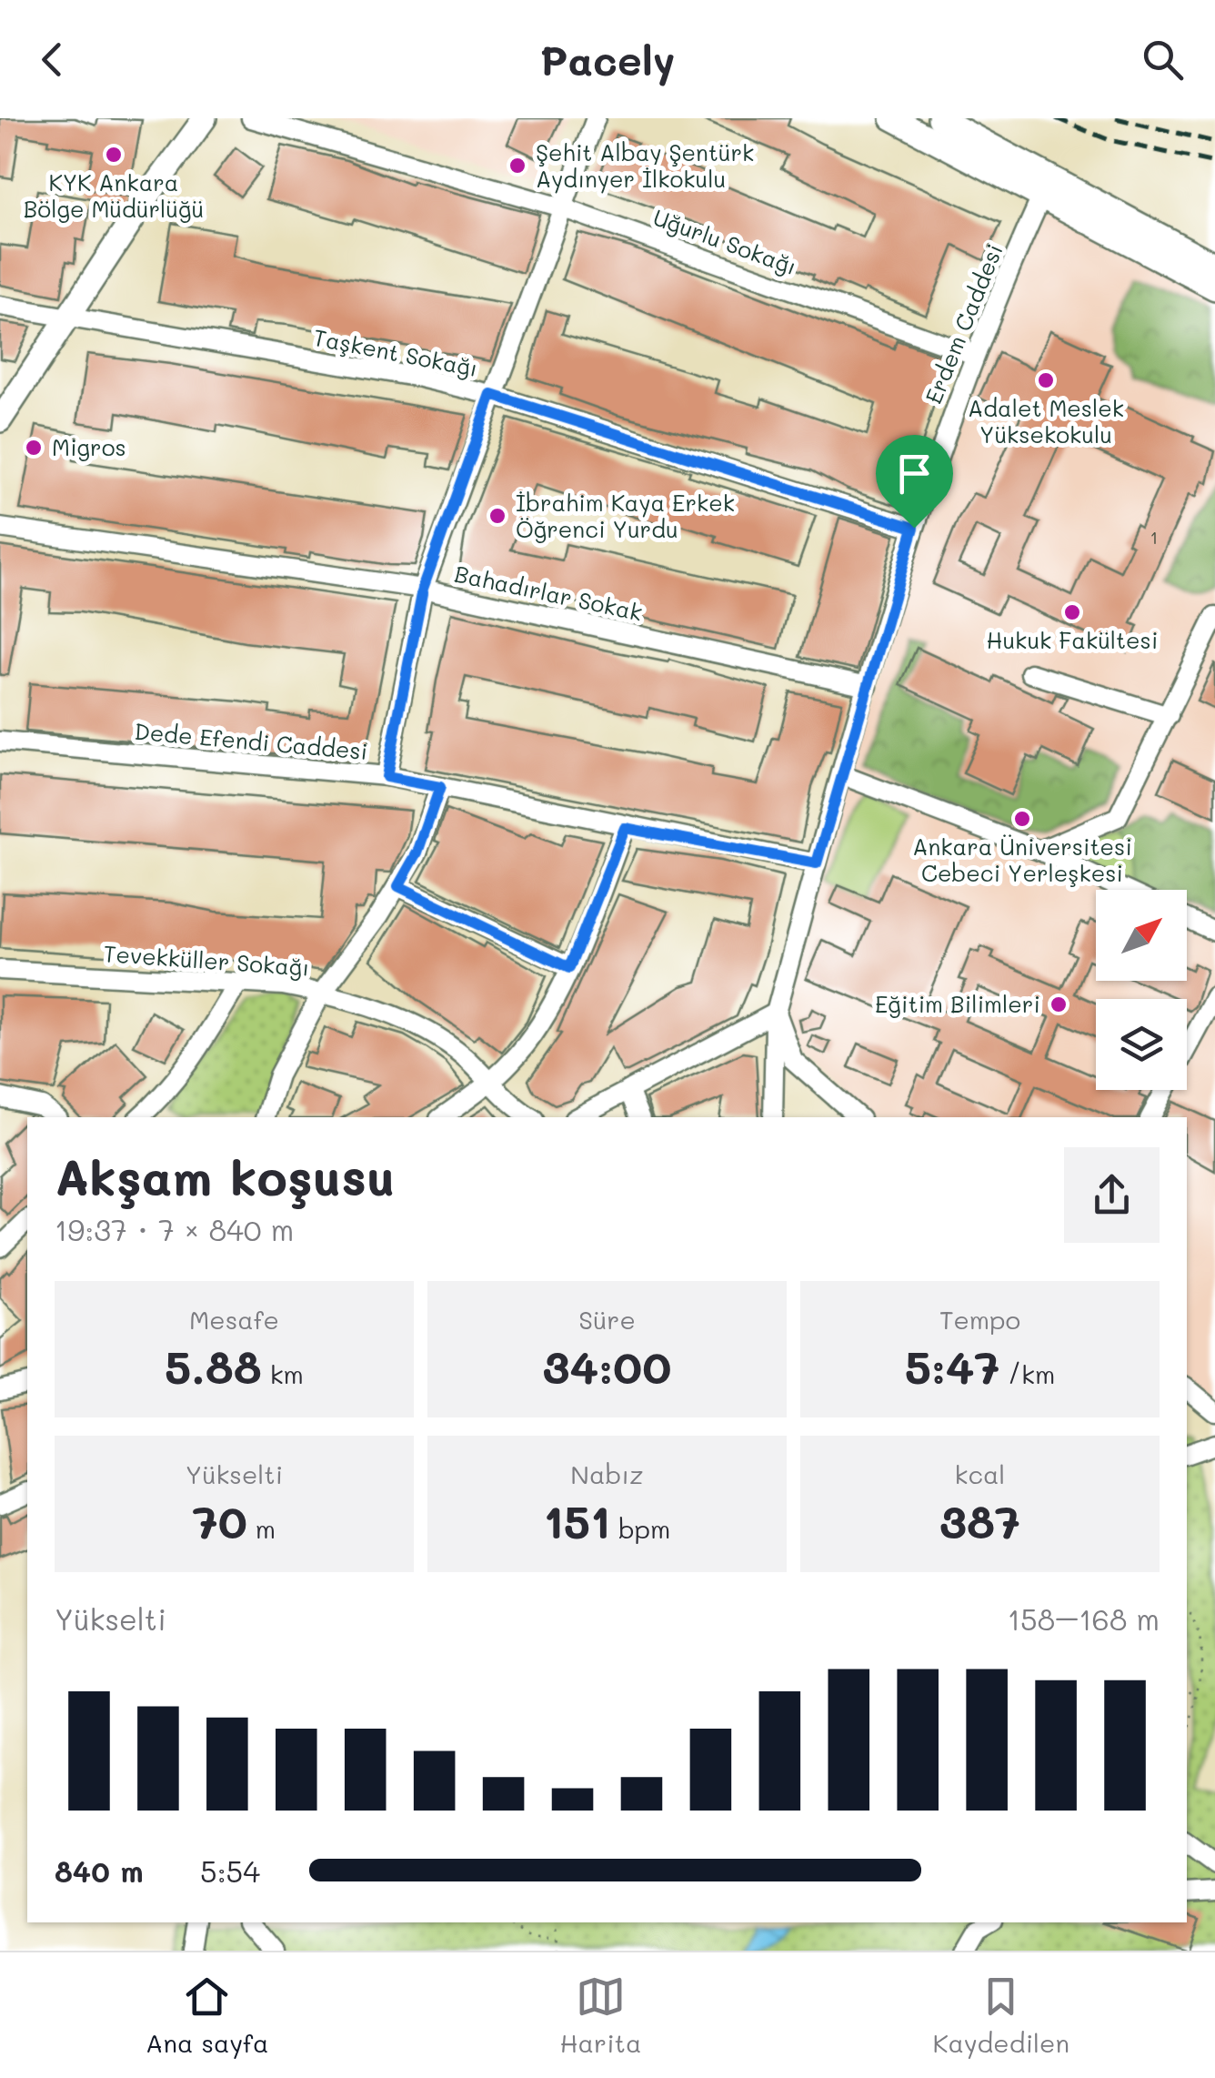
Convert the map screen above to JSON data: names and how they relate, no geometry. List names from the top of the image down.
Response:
{
  "streets": {
    "street": [
      "Uğurlu Sokağı",
      "Erdem Caddesi",
      "Taşkent Sokağı",
      "Bahadırlar Sokak",
      "Dede Efendi Caddesi",
      "Tevekküller Sokağı"
    ]
  },
  "crossings": [
    ["Uğurlu Sokağı", "Erdem Caddesi"],
    ["Erdem Caddesi", "Taşkent Sokağı"],
    ["Erdem Caddesi", "Bahadırlar Sokak"],
    ["Erdem Caddesi", "Dede Efendi Caddesi"]
  ],
  "places": [
    "KYK Ankara Bölge Müdürlüğü",
    "Şehit Albay Şentürk Aydınyer İlkokulu",
    "Adalet Meslek Yüksekokulu",
    "Migros",
    "İbrahim Kaya Erkek Öğrenci Yurdu",
    "Hukuk Fakültesi",
    "Ankara Üniversitesi Cebeci Yerleşkesi",
    "Eğitim Bilimleri"
  ],
  "house_numbers": ["1"],
  "north": "top right",
  "page": {
    "header": "Pacely",
    "heading": ["Akşam koşusu", "19:37 · 7 × 840 m"],
    "stats": [
      ["Mesafe", "5.88 km"],
      ["Süre", "34:00"],
      ["Tempo", "5:47 /km"],
      ["Yükselti", "70 m"],
      ["Nabız", "151 bpm"],
      ["kcal", "387"]
    ],
    "chart": ["Yükselti", "158–168 m"],
    "list": [
      {
        "name": "840 m",
        "note": "5:54"
      }
    ],
    "tabs": ["Ana sayfa", "Harita", "Kaydedilen"]
  }
}
